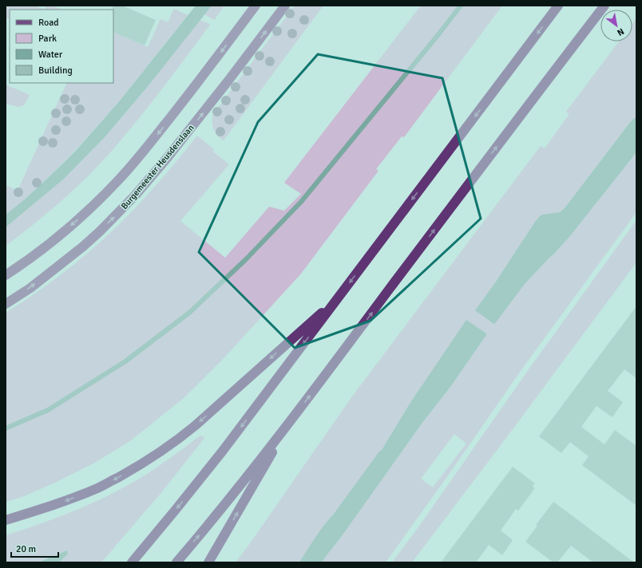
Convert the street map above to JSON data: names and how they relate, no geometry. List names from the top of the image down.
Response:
{
  "streets": {
    "main road": ["Burgemeester Heusdenslaan"]
  },
  "legend": [
    "Road",
    "Park",
    "Water",
    "Building"
  ],
  "scale_bar": "20 m",
  "north": "bottom right"
}
